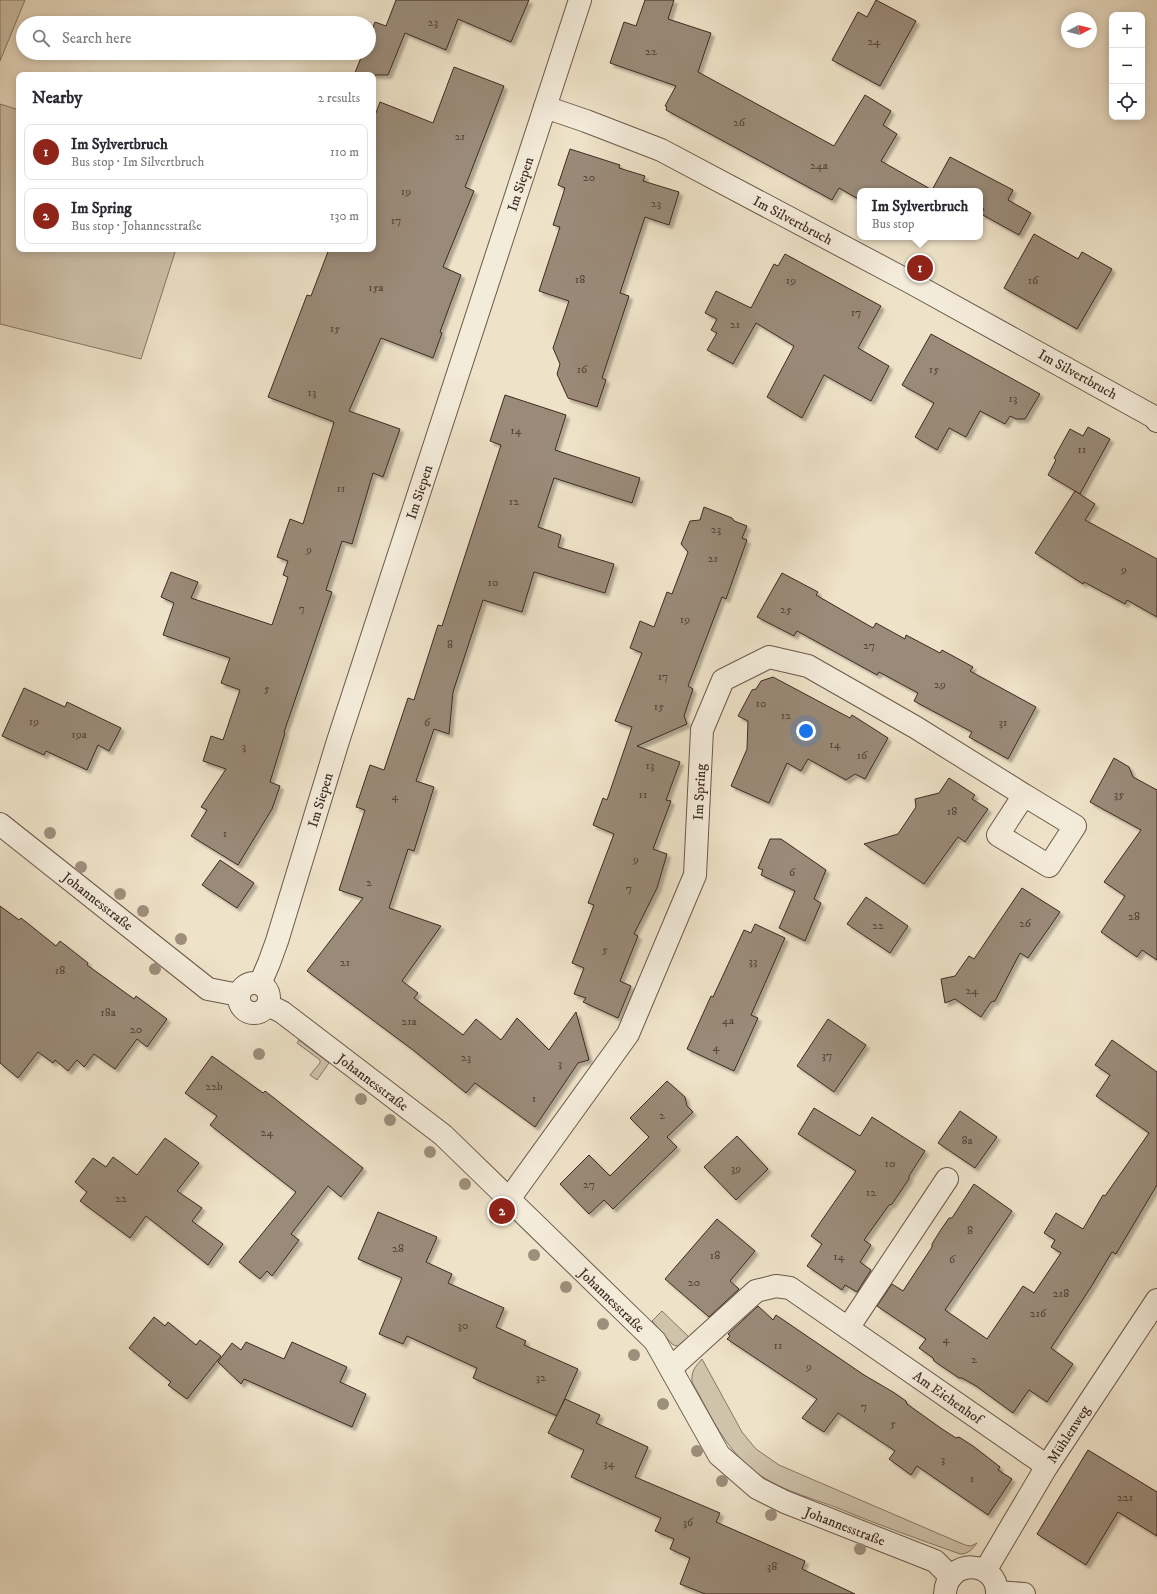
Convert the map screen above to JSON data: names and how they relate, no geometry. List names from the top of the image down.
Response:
{
  "streets": {
    "street": [
      "Im Siepen",
      "Im Silvertbruch",
      "Im Spring",
      "Johannesstraße",
      "Am Eichenhof",
      "Mühlenweg"
    ]
  },
  "crossings": [
    ["Im Siepen", "Im Silvertbruch"],
    ["Im Siepen", "Johannesstraße"],
    ["Im Spring", "Johannesstraße"],
    ["Johannesstraße", "Am Eichenhof"],
    ["Am Eichenhof", "Mühlenweg"]
  ],
  "house_numbers": [
    "23",
    "24",
    "22",
    "26",
    "21",
    "24a",
    "20",
    "19",
    "23",
    "17",
    "18",
    "19",
    "16",
    "15a",
    "17",
    "21",
    "15",
    "16",
    "15",
    "13",
    "13",
    "14",
    "11",
    "11",
    "12",
    "23",
    "9",
    "21",
    "9",
    "10",
    "7",
    "25",
    "19",
    "8",
    "27",
    "17",
    "29",
    "5",
    "10",
    "15",
    "12",
    "19",
    "6",
    "31",
    "19a",
    "14",
    "3",
    "16",
    "13",
    "11",
    "35",
    "4",
    "18",
    "1",
    "9",
    "6",
    "2",
    "7",
    "28",
    "26",
    "22",
    "5",
    "33",
    "21",
    "18",
    "24",
    "18a",
    "4a",
    "21a",
    "20",
    "4",
    "37",
    "23",
    "3",
    "22b",
    "1",
    "2",
    "24",
    "8a",
    "10",
    "39",
    "27",
    "12",
    "22",
    "8",
    "28",
    "18",
    "14",
    "6",
    "20",
    "218",
    "216",
    "30",
    "4",
    "11",
    "2",
    "9",
    "32",
    "7",
    "5",
    "3",
    "34",
    "1",
    "221",
    "36",
    "38"
  ],
  "north": "right",
  "page": {
    "map_buttons": ["+", "−"],
    "search": "Search here",
    "heading": ["Nearby", "2 results"],
    "list": [
      {
        "mark": "1",
        "name": "Im Sylvertbruch",
        "note": "Bus stop · Im Silvertbruch",
        "value": "110 m"
      },
      {
        "mark": "2",
        "name": "Im Spring",
        "note": "Bus stop · Johannesstraße",
        "value": "130 m"
      }
    ],
    "popup": ["Im Sylvertbruch", "Bus stop"],
    "pins": ["1", "2"]
  }
}
